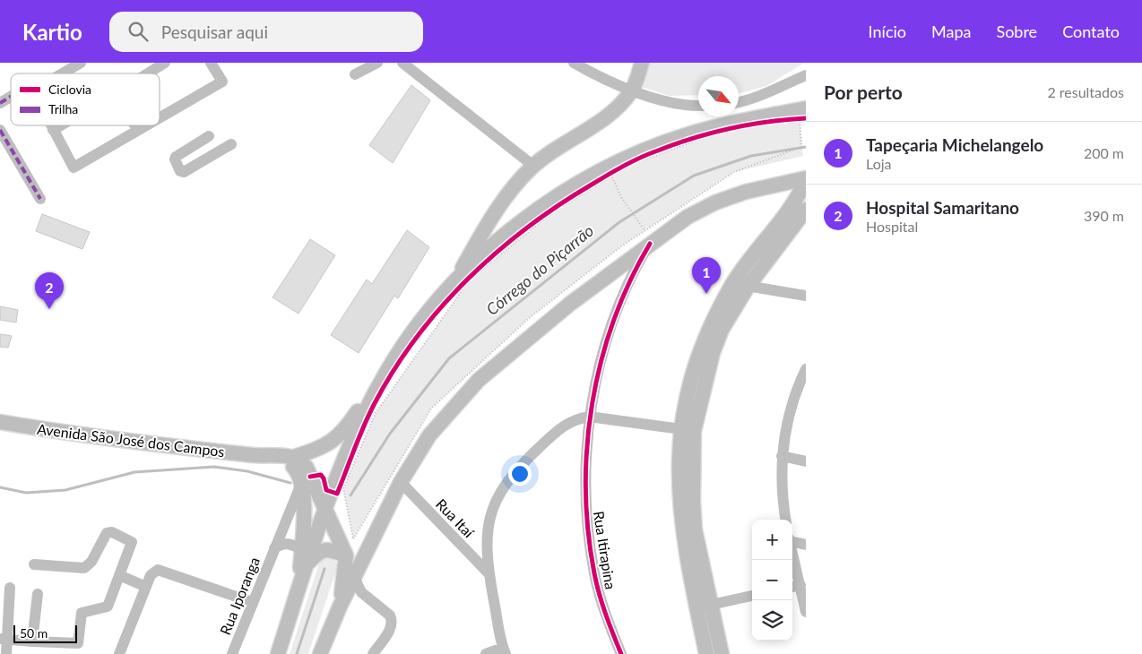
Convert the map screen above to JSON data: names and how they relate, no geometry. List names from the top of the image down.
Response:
{
  "streets": {
    "main road": ["Avenida São José dos Campos"],
    "street": ["Rua Itaí", "Rua Itirapina", "Rua Iporanga"]
  },
  "crossings": [
    ["Avenida São José dos Campos", "Rua Iporanga"]
  ],
  "water": ["Córrego do Piçarrão"],
  "legend": ["Ciclovia", "Trilha"],
  "scale_bar": "50 m",
  "north": "bottom right",
  "page": {
    "header": "Kartio",
    "search": "Pesquisar aqui",
    "nav": [
      "Início",
      "Mapa",
      "Sobre",
      "Contato"
    ],
    "heading": ["Por perto", "2 resultados"],
    "list": [
      {
        "mark": "1",
        "name": "Tapeçaria Michelangelo",
        "note": "Loja",
        "value": "200 m"
      },
      {
        "mark": "2",
        "name": "Hospital Samaritano",
        "note": "Hospital",
        "value": "390 m"
      }
    ],
    "pins": ["1", "2"],
    "map_buttons": ["+", "−"],
    "scale": "50 m"
  }
}
